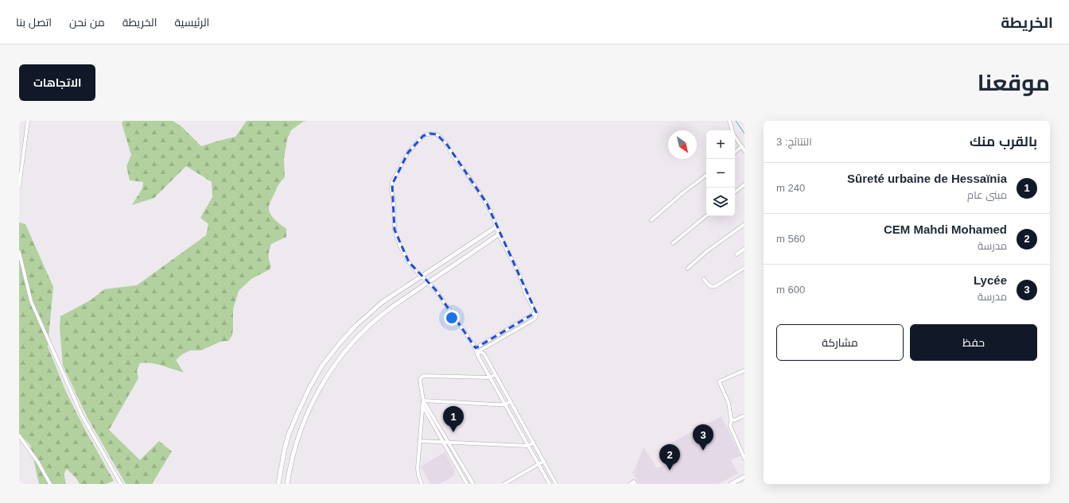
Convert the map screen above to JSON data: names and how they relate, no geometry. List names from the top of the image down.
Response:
{
  "north": "bottom right",
  "page": {
    "header": "الخريطة",
    "nav": [
      "الرئيسية",
      "الخريطة",
      "من نحن",
      "اتصل بنا"
    ],
    "title": "موقعنا",
    "buttons": [
      "الاتجاهات",
      ["حفظ", "مشاركة"]
    ],
    "heading": ["بالقرب منك", "النتائج: 3"],
    "map_buttons": ["+", "−"],
    "list": [
      {
        "mark": "1",
        "name": "Sûreté urbaine de Hessaïnia",
        "note": "مبنى عام",
        "value": "240 m"
      },
      {
        "mark": "2",
        "name": "CEM Mahdi Mohamed",
        "note": "مدرسة",
        "value": "560 m"
      },
      {
        "mark": "3",
        "name": "Lycée",
        "note": "مدرسة",
        "value": "600 m"
      }
    ],
    "pins": ["1", "3", "2"]
  }
}
